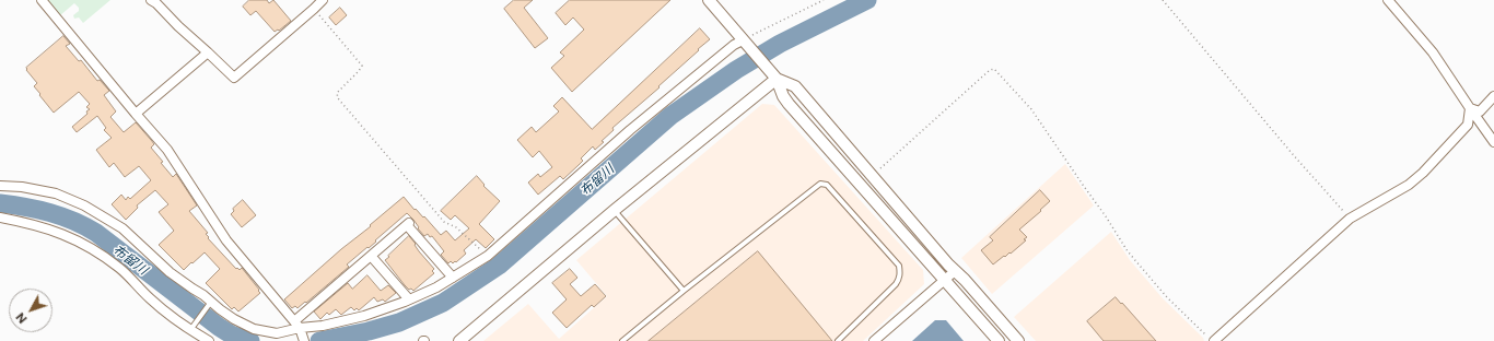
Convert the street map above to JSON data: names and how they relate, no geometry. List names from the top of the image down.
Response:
{
  "water": ["布留川"],
  "north": "bottom left"
}
